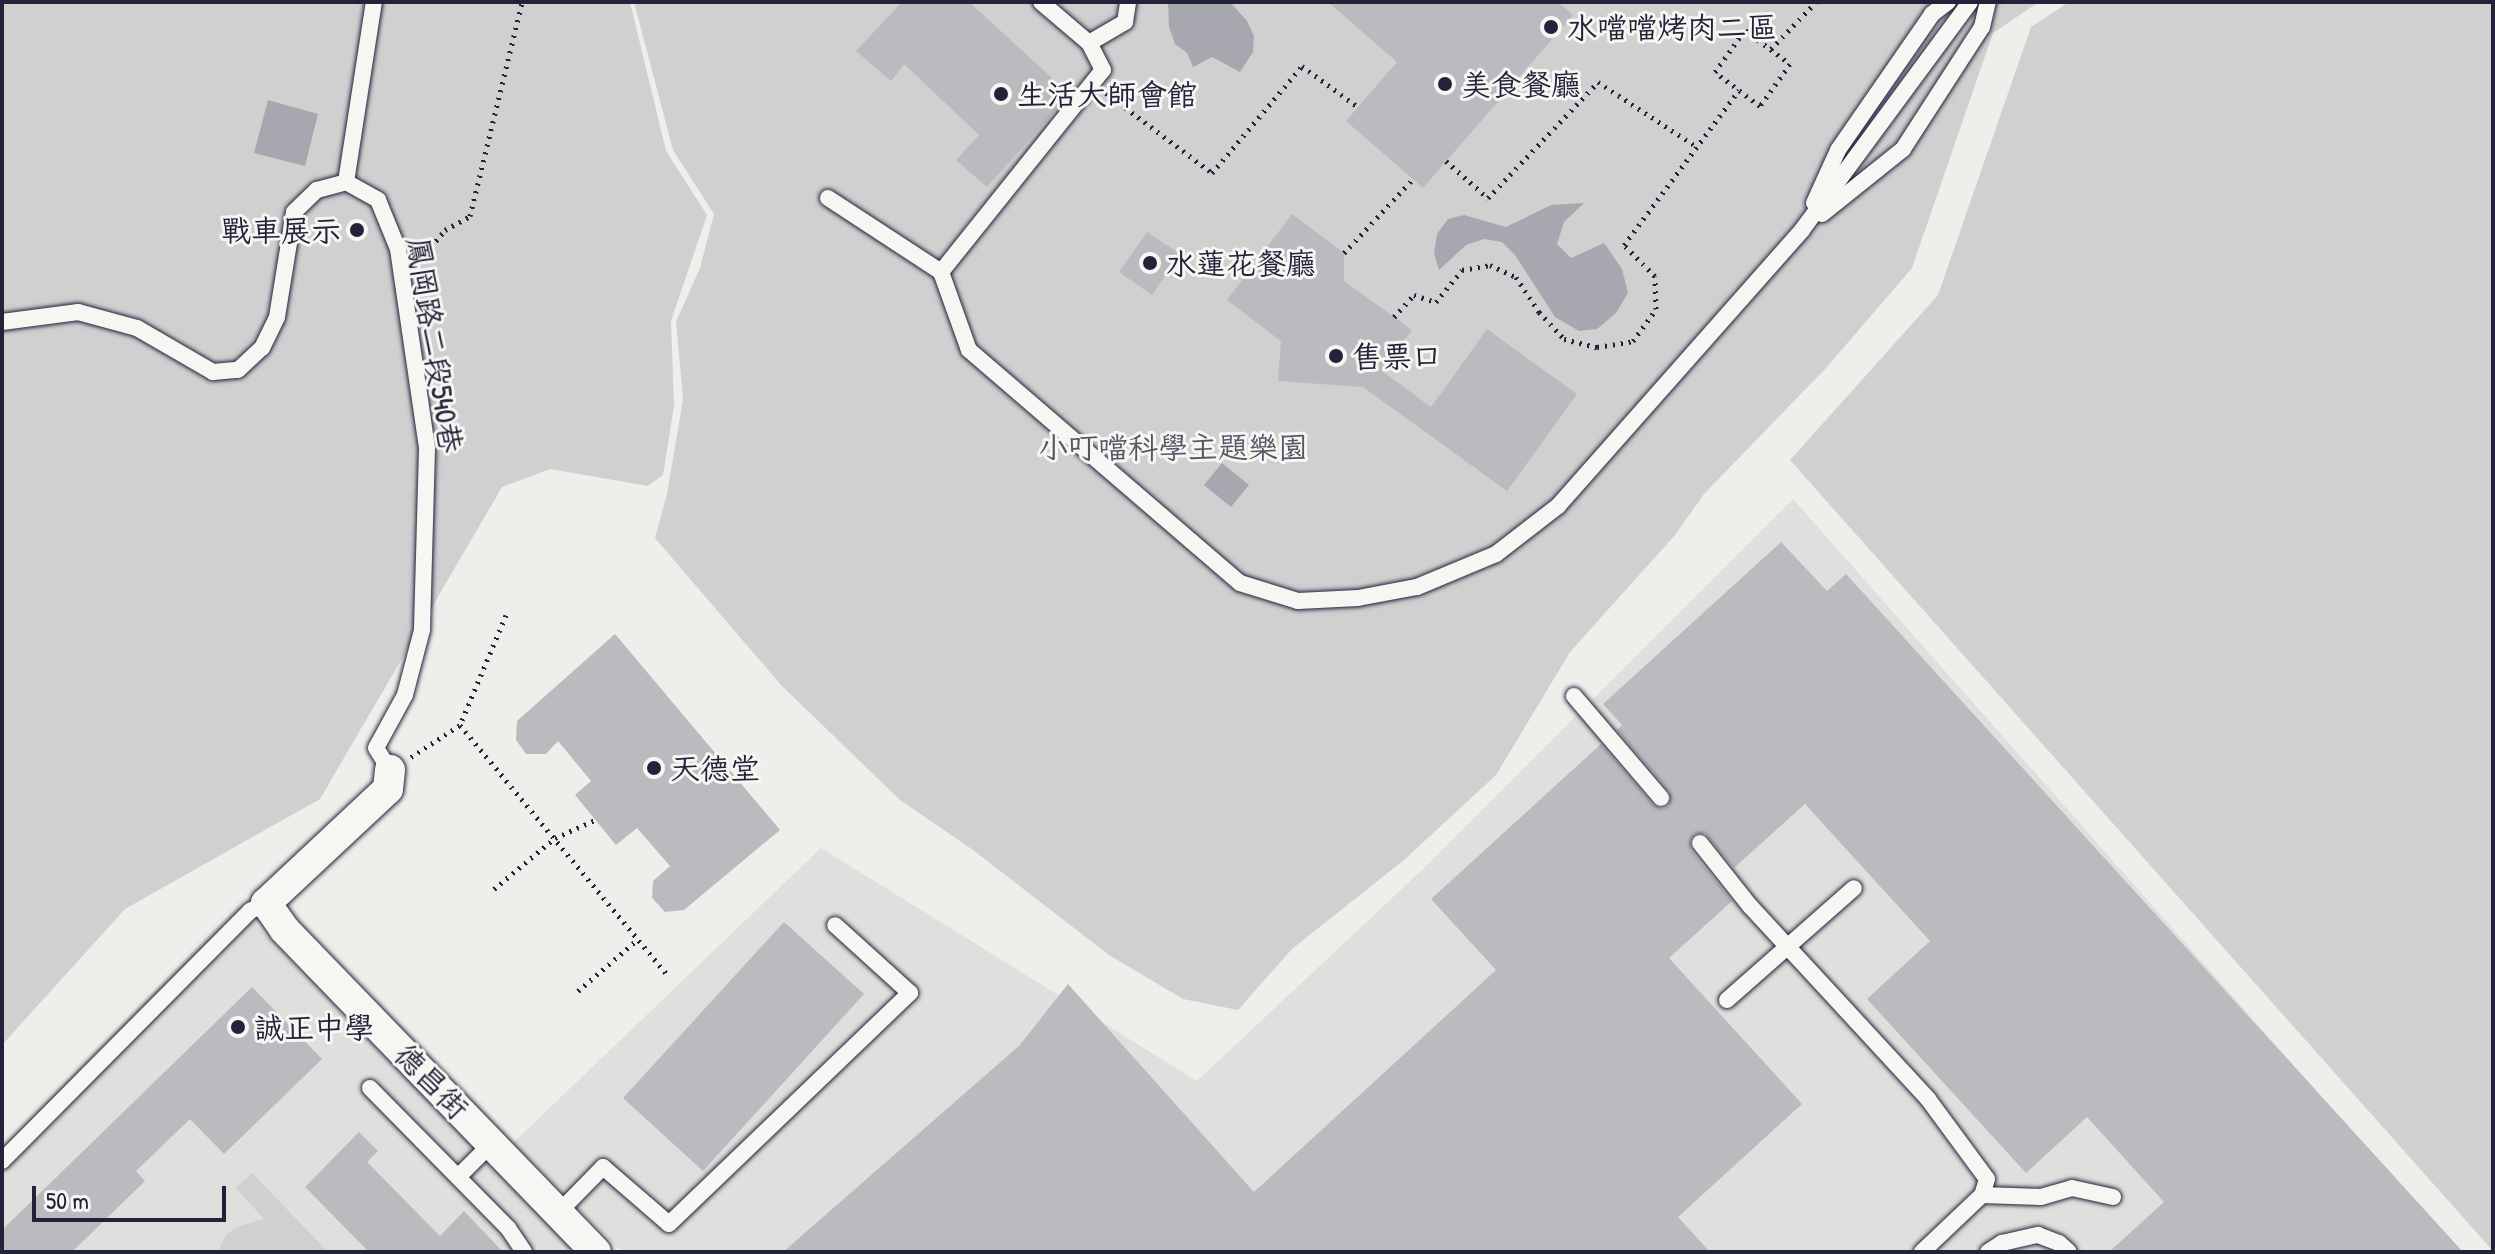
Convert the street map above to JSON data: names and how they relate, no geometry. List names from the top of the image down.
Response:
{
  "streets": {
    "street": ["德昌街"],
    "lane": ["鳳岡路二段540巷"]
  },
  "parks": ["小叮噹科學主題樂園"],
  "places": [
    "水噹噹烤肉二區",
    "美食餐廳",
    "生活大師會館",
    "戰車展示",
    "水蓮花餐廳",
    "售票口",
    "天德堂",
    "誠正中學"
  ],
  "scale_bar": "50 m"
}
